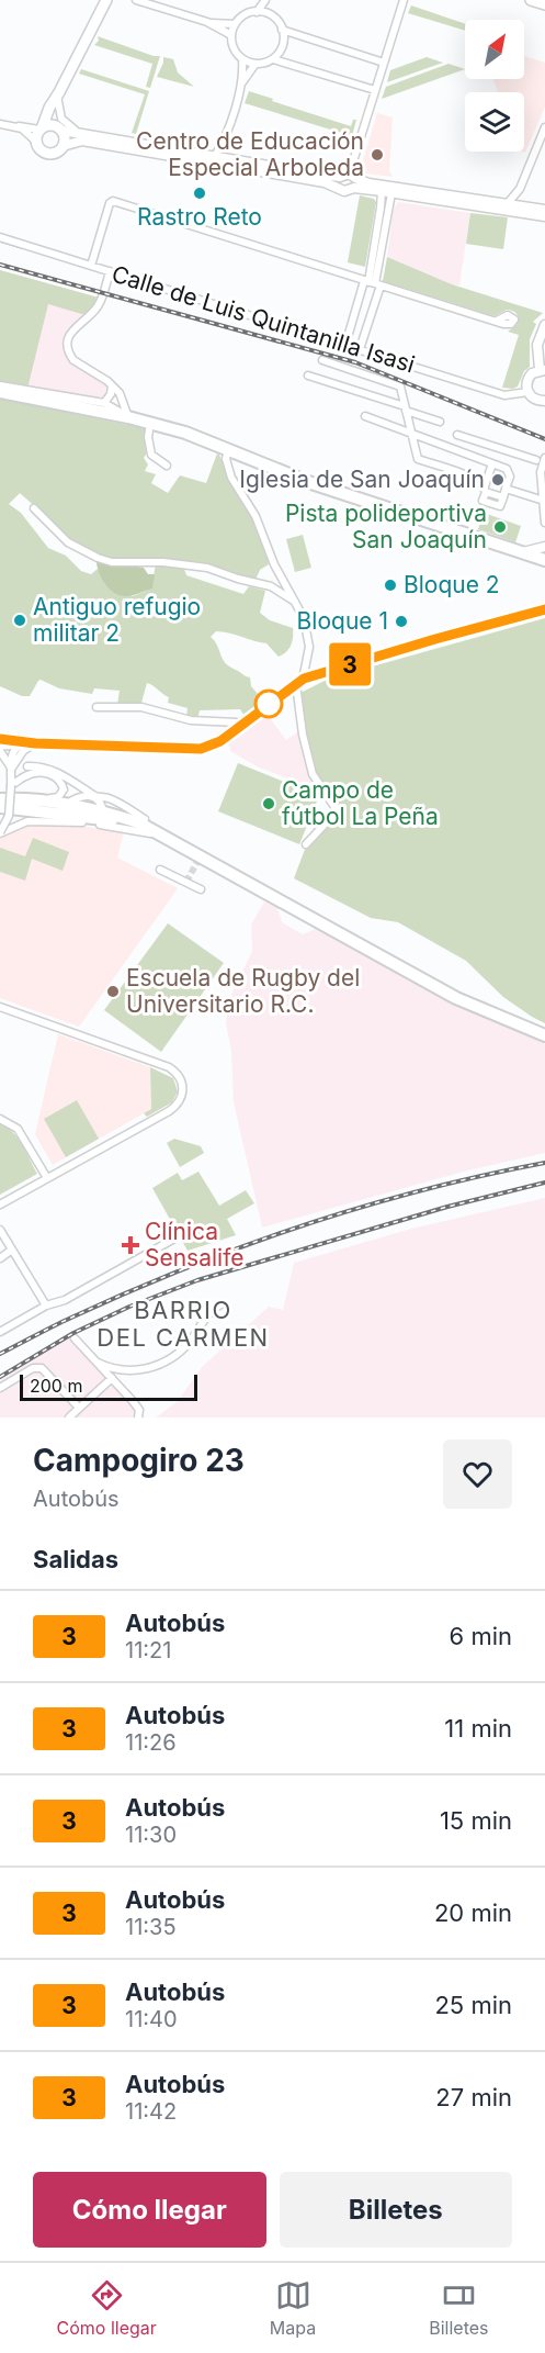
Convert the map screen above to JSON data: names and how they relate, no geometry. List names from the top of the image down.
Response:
{
  "streets": {
    "street": ["Calle de Luis Quintanilla Isasi"]
  },
  "districts": ["BARRIO DEL CARMEN"],
  "places": {
    "other": [
      "Centro de Educación Especial Arboleda",
      "Rastro Reto",
      "Iglesia de San Joaquín",
      "Pista polideportiva San Joaquín",
      "Bloque 2",
      "Antiguo refugio militar 2",
      "Bloque 1",
      "Campo de fútbol La Peña",
      "Escuela de Rugby del Universitario R.C."
    ],
    "health": ["Clínica Sensalife"]
  },
  "lines": ["bus line 3"],
  "scale_bar": "200 m",
  "north": "top right",
  "page": {
    "on_map": "3",
    "scale": "200 m",
    "heading": [
      ["Campogiro 23", "Autobús"],
      "Salidas"
    ],
    "list": [
      {
        "mark": "3",
        "name": "Autobús",
        "note": "11:21",
        "value": "6 min"
      },
      {
        "mark": "3",
        "name": "Autobús",
        "note": "11:26",
        "value": "11 min"
      },
      {
        "mark": "3",
        "name": "Autobús",
        "note": "11:30",
        "value": "15 min"
      },
      {
        "mark": "3",
        "name": "Autobús",
        "note": "11:35",
        "value": "20 min"
      },
      {
        "mark": "3",
        "name": "Autobús",
        "note": "11:40",
        "value": "25 min"
      },
      {
        "mark": "3",
        "name": "Autobús",
        "note": "11:42",
        "value": "27 min"
      }
    ],
    "buttons": ["Cómo llegar", "Billetes"],
    "tabs": ["Cómo llegar", "Mapa", "Billetes"]
  }
}
